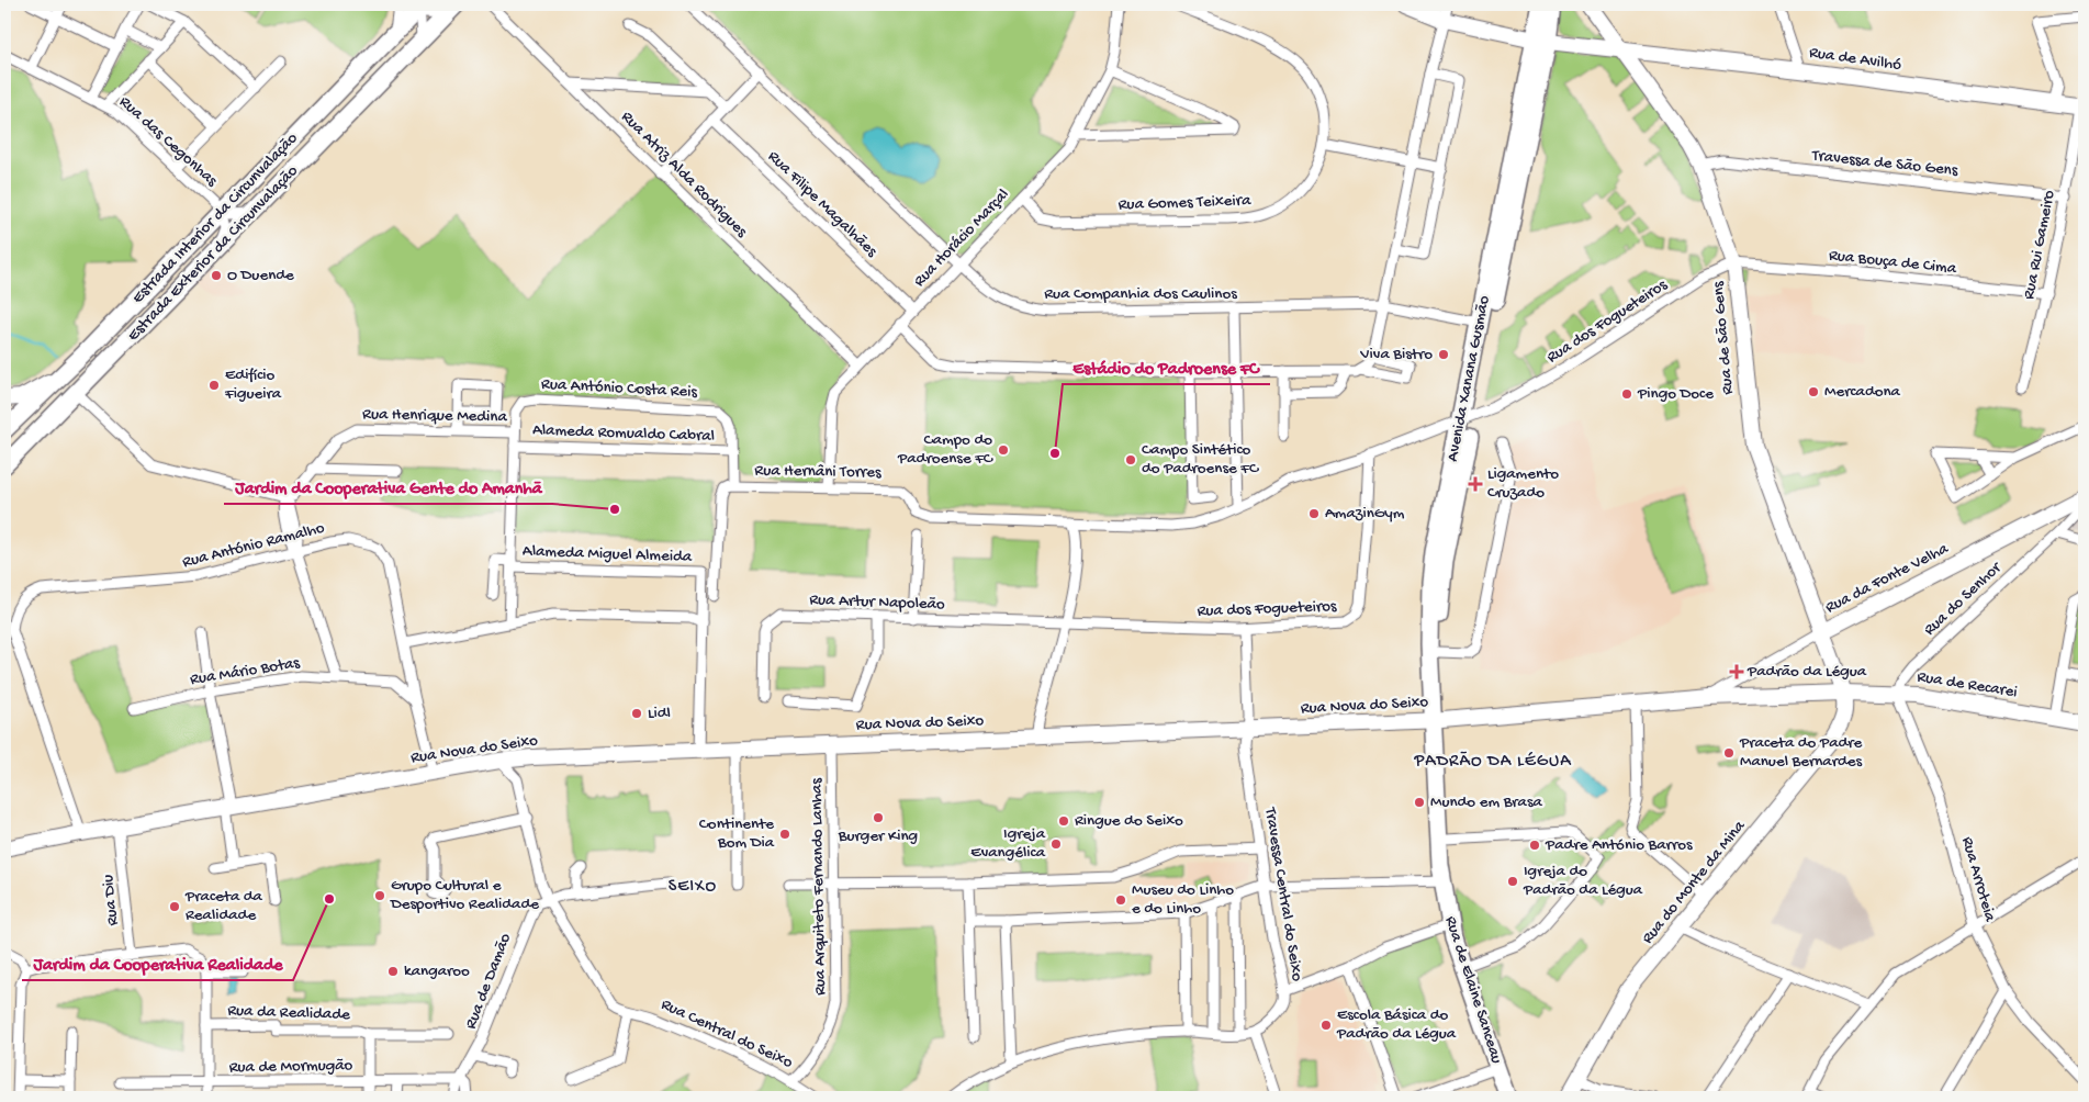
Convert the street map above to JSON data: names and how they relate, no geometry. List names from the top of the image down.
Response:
{
  "streets": {
    "main road": [
      "Rua de Avilhó",
      "Estrada Interior da Circunvalação",
      "Estrada Exterior da Circunvalação",
      "Rua de São Gens",
      "Avenida Xanana Gusmão",
      "Rua da Fonte Velha",
      "Rua de Recarei",
      "Rua Nova do Seixo",
      "Rua do Monte da Mina",
      "Rua de Elaine Sanceau"
    ],
    "street": [
      "Rua das Cegonhas",
      "Travessa de São Gens",
      "Rua Atriz Alda Rodrigues",
      "Rua Gomes Teixeira",
      "Rua Filipe Magalhães",
      "Rua Horácio Marçal",
      "Rua Rui Gameiro",
      "Rua Bouça de Cima",
      "Rua Companhia dos Caulinos",
      "Rua dos Fogueteiros",
      "Rua António Costa Reis",
      "Rua Henrique Medina",
      "Alameda Romualdo Cabral",
      "Rua Hernâni Torres",
      "Rua António Ramalho",
      "Alameda Miguel Almeida",
      "Rua do Senhor",
      "Rua Artur Napoleão",
      "Rua Mário Botas",
      "Rua Arroteia",
      "Rua Arquiteto Fernando Lanhas",
      "Travessa Central do Seixo",
      "Rua Diu",
      "Rua de Damão",
      "Rua da Realidade",
      "Rua Central do Seixo",
      "Rua de Mormugão"
    ]
  },
  "crossings": [
    ["Rua de Avilhó", "Rua Rui Gameiro"],
    ["Rua de Avilhó", "Rua de São Gens"],
    ["Rua de Avilhó", "Avenida Xanana Gusmão"],
    ["Rua das Cegonhas", "Estrada Interior da Circunvalação"],
    ["Travessa de São Gens", "Rua Rui Gameiro"],
    ["Travessa de São Gens", "Rua de São Gens"],
    ["Rua Atriz Alda Rodrigues", "Rua Horácio Marçal"],
    ["Rua Gomes Teixeira", "Rua Horácio Marçal"],
    ["Rua Filipe Magalhães", "Rua Horácio Marçal"],
    ["Rua Horácio Marçal", "Rua Companhia dos Caulinos"],
    ["Rua Horácio Marçal", "Rua Hernâni Torres"],
    ["Rua Rui Gameiro", "Rua Bouça de Cima"],
    ["Rua Bouça de Cima", "Rua dos Fogueteiros"],
    ["Rua Bouça de Cima", "Rua de São Gens"],
    ["Rua Companhia dos Caulinos", "Avenida Xanana Gusmão"],
    ["Rua dos Fogueteiros", "Rua de São Gens"],
    ["Rua dos Fogueteiros", "Avenida Xanana Gusmão"],
    ["Rua dos Fogueteiros", "Rua Artur Napoleão"],
    ["Rua dos Fogueteiros", "Travessa Central do Seixo"],
    ["Rua de São Gens", "Rua da Fonte Velha"],
    ["Rua de São Gens", "Rua de Recarei"],
    ["Rua de São Gens", "Rua Nova do Seixo"],
    ["Rua de São Gens", "Rua do Monte da Mina"],
    ["Avenida Xanana Gusmão", "Rua Nova do Seixo"],
    ["Avenida Xanana Gusmão", "Rua de Elaine Sanceau"],
    ["Rua António Costa Reis", "Rua Henrique Medina"],
    ["Rua António Costa Reis", "Alameda Romualdo Cabral"],
    ["Rua António Costa Reis", "Rua Hernâni Torres"],
    ["Rua António Costa Reis", "Alameda Miguel Almeida"],
    ["Rua António Ramalho", "Rua Nova do Seixo"],
    ["Rua da Fonte Velha", "Rua do Senhor"],
    ["Rua da Fonte Velha", "Rua Nova do Seixo"],
    ["Rua do Senhor", "Rua de Recarei"],
    ["Rua do Senhor", "Rua Arroteia"],
    ["Rua de Recarei", "Rua Nova do Seixo"],
    ["Rua de Recarei", "Rua Arroteia"],
    ["Rua de Recarei", "Rua do Monte da Mina"],
    ["Rua Nova do Seixo", "Rua do Monte da Mina"],
    ["Rua Nova do Seixo", "Rua Arquiteto Fernando Lanhas"],
    ["Rua Nova do Seixo", "Travessa Central do Seixo"],
    ["Rua Nova do Seixo", "Rua Diu"],
    ["Rua Nova do Seixo", "Rua de Elaine Sanceau"],
    ["Rua Arquiteto Fernando Lanhas", "Rua Central do Seixo"],
    ["Rua de Damão", "Rua Central do Seixo"],
    ["Rua de Damão", "Rua de Mormugão"],
    ["Rua da Realidade", "Rua de Mormugão"]
  ],
  "districts": ["PADRÃO DA LÉGUA", "SEIXO"],
  "places": {
    "other": [
      "O Duende",
      "Viva Bistro",
      "Edifício Figueira",
      "Mercadona",
      "Pingo Doce",
      "Campo do Padroense FC",
      "Estádio do Padroense FC",
      "Campo Sintético do Padroense FC",
      "Jardim da Cooperativa Gente do Amanhã",
      "AmazinGym",
      "Lidl",
      "Praceta do Padre Manuel Bernardes",
      "Mundo em Brasa",
      "Burger King",
      "Ringue do Seixo",
      "Continente Bom Dia",
      "Igreja Evangélica",
      "Padre António Barros",
      "Igreja do Padrão da Légua",
      "Grupo Cultural e Desportivo Realidade",
      "Jardim da Cooperativa Realidade",
      "Museu do Linho e do Linho",
      "Praceta da Realidade",
      "kangaroo",
      "Escola Básica do Padrão da Légua"
    ],
    "health": ["Ligamento Cruzado", "Padrão da Légua"]
  }
}
